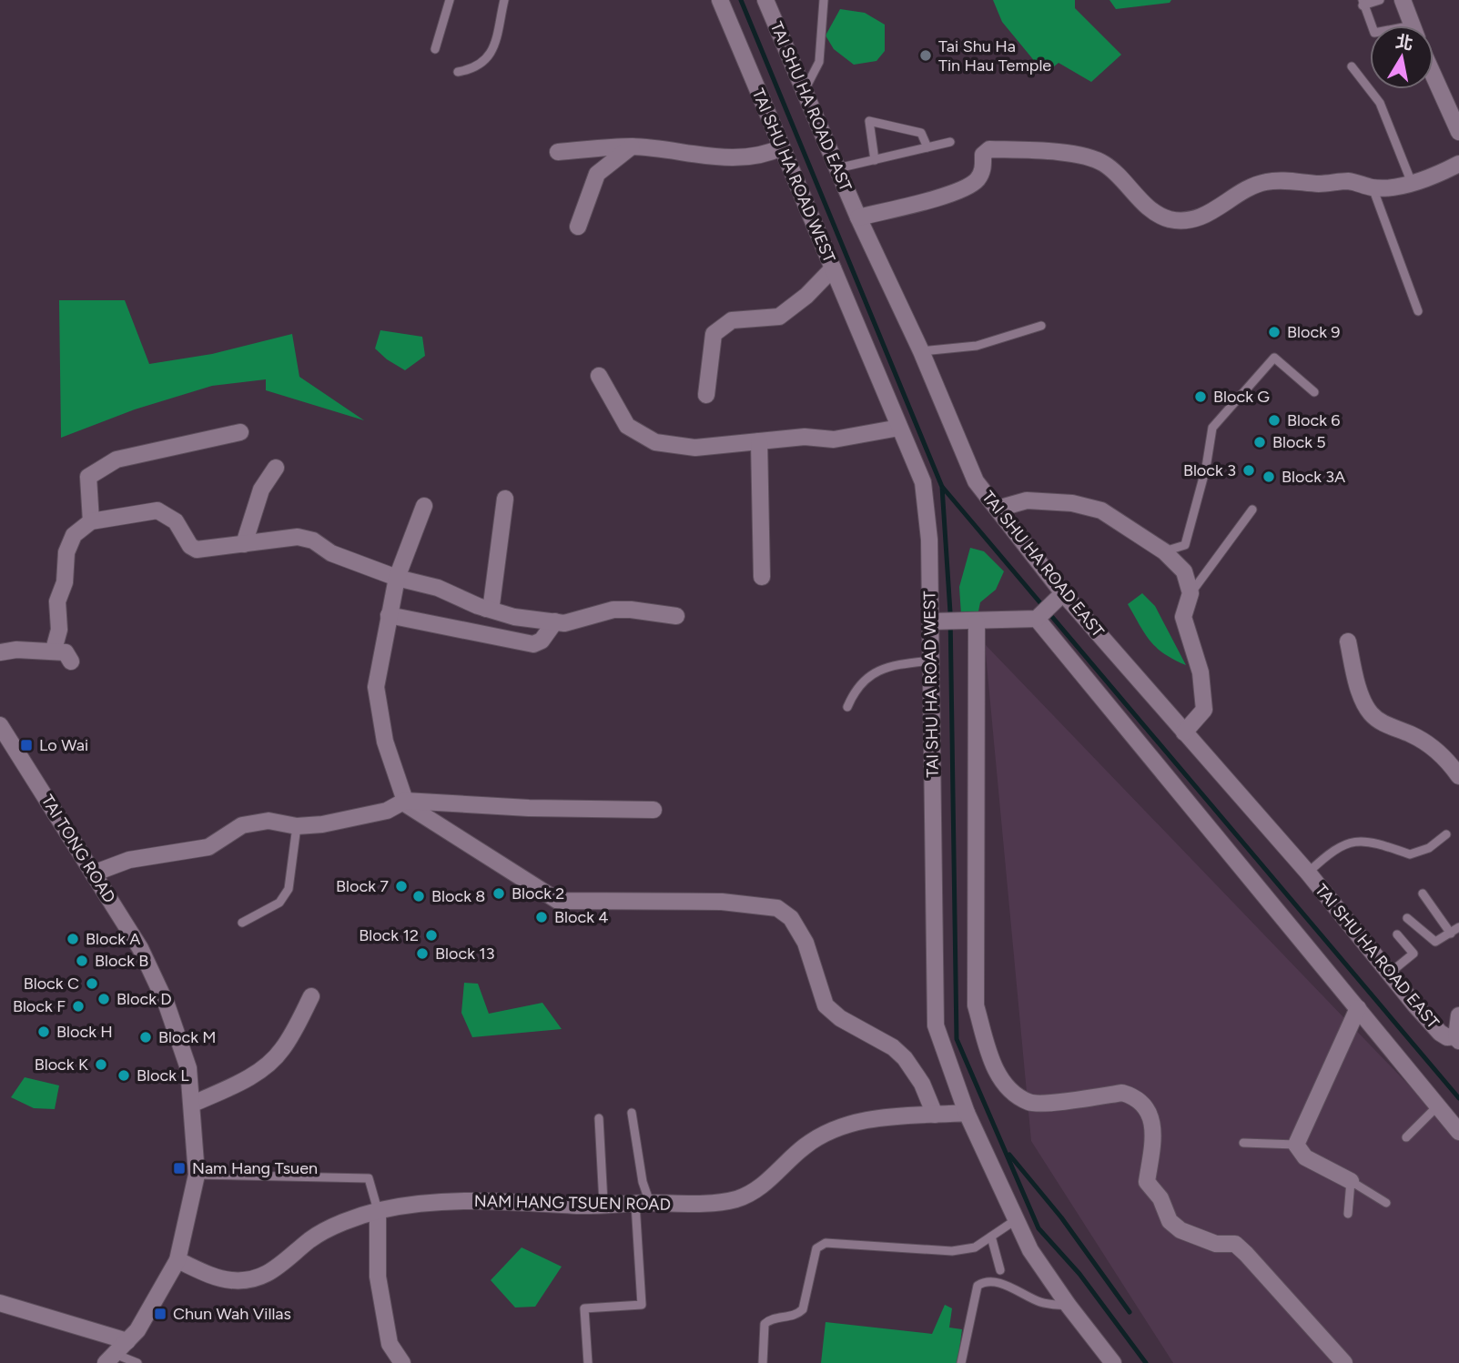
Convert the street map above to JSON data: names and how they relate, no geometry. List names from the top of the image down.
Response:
{
  "streets": {
    "street": [
      "TAI SHU HA ROAD EAST",
      "TAI SHU HA ROAD WEST",
      "TAI TONG ROAD",
      "NAM HANG TSUEN ROAD"
    ]
  },
  "crossings": [
    ["TAI SHU HA ROAD WEST", "NAM HANG TSUEN ROAD"],
    ["TAI TONG ROAD", "NAM HANG TSUEN ROAD"]
  ],
  "places": {
    "other": [
      "Tai Shu Ha Tin Hau Temple",
      "Block 9",
      "Block G",
      "Block 6",
      "Block 5",
      "Block 3",
      "Block 3A",
      "Block 7",
      "Block 2",
      "Block 8",
      "Block 4",
      "Block 12",
      "Block A",
      "Block 13",
      "Block B",
      "Block C",
      "Block D",
      "Block F",
      "Block H",
      "Block M",
      "Block K",
      "Block L"
    ],
    "transit": ["Lo Wai", "Nam Hang Tsuen", "Chun Wah Villas"]
  },
  "north": "top"
}
